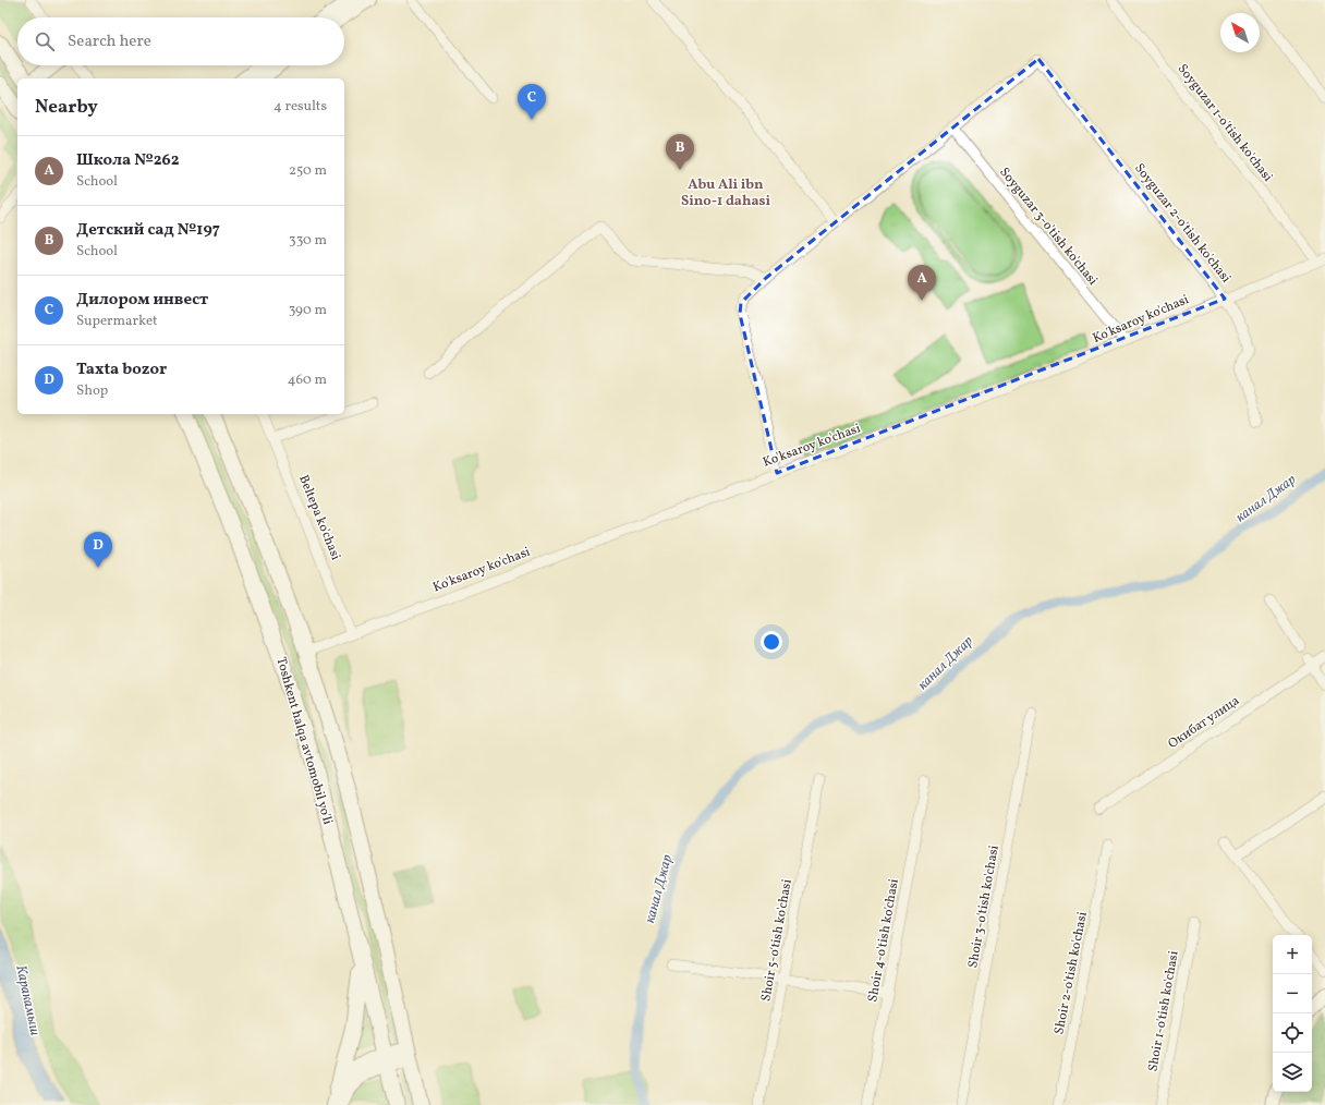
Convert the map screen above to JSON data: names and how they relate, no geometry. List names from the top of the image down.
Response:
{
  "streets": {
    "highway": ["Toshkent halqa avtomobil yo'li"],
    "street": [
      "Soyguzar 1-o'tish ko'chasi",
      "Soyguzar 2-o'tish ko'chasi",
      "Soyguzar 3-o'tish ko'chasi",
      "Ko'ksaroy ko'chasi",
      "Beltepa ko'chasi",
      "Окибат улица",
      "Shoir 3-o'tish ko'chasi",
      "Shoir 5-o'tish ko'chasi",
      "Shoir 4-o'tish ko'chasi",
      "Shoir 2-o'tish ko'chasi",
      "Shoir 1-o'tish ko'chasi"
    ]
  },
  "crossings": [
    ["Soyguzar 1-o'tish ko'chasi", "Ko'ksaroy ko'chasi"],
    ["Soyguzar 2-o'tish ko'chasi", "Soyguzar 3-o'tish ko'chasi"],
    ["Soyguzar 2-o'tish ko'chasi", "Ko'ksaroy ko'chasi"],
    ["Soyguzar 3-o'tish ko'chasi", "Ko'ksaroy ko'chasi"],
    ["Ko'ksaroy ko'chasi", "Beltepa ko'chasi"],
    ["Ko'ksaroy ko'chasi", "Toshkent halqa avtomobil yo'li"]
  ],
  "districts": ["Abu Ali ibn Sino-1 dahasi"],
  "water": ["канал Джар", "Каракамыш"],
  "north": "top left",
  "page": {
    "search": "Search here",
    "heading": ["Nearby", "4 results"],
    "pins": [
      "C",
      "B",
      "A",
      "D"
    ],
    "list": [
      {
        "mark": "A",
        "name": "Школа №262",
        "note": "School",
        "value": "250 m"
      },
      {
        "mark": "B",
        "name": "Детский сад №197",
        "note": "School",
        "value": "330 m"
      },
      {
        "mark": "C",
        "name": "Дилором инвест",
        "note": "Supermarket",
        "value": "390 m"
      },
      {
        "mark": "D",
        "name": "Taxta bozor",
        "note": "Shop",
        "value": "460 m"
      }
    ],
    "map_buttons": ["+", "−"]
  }
}
